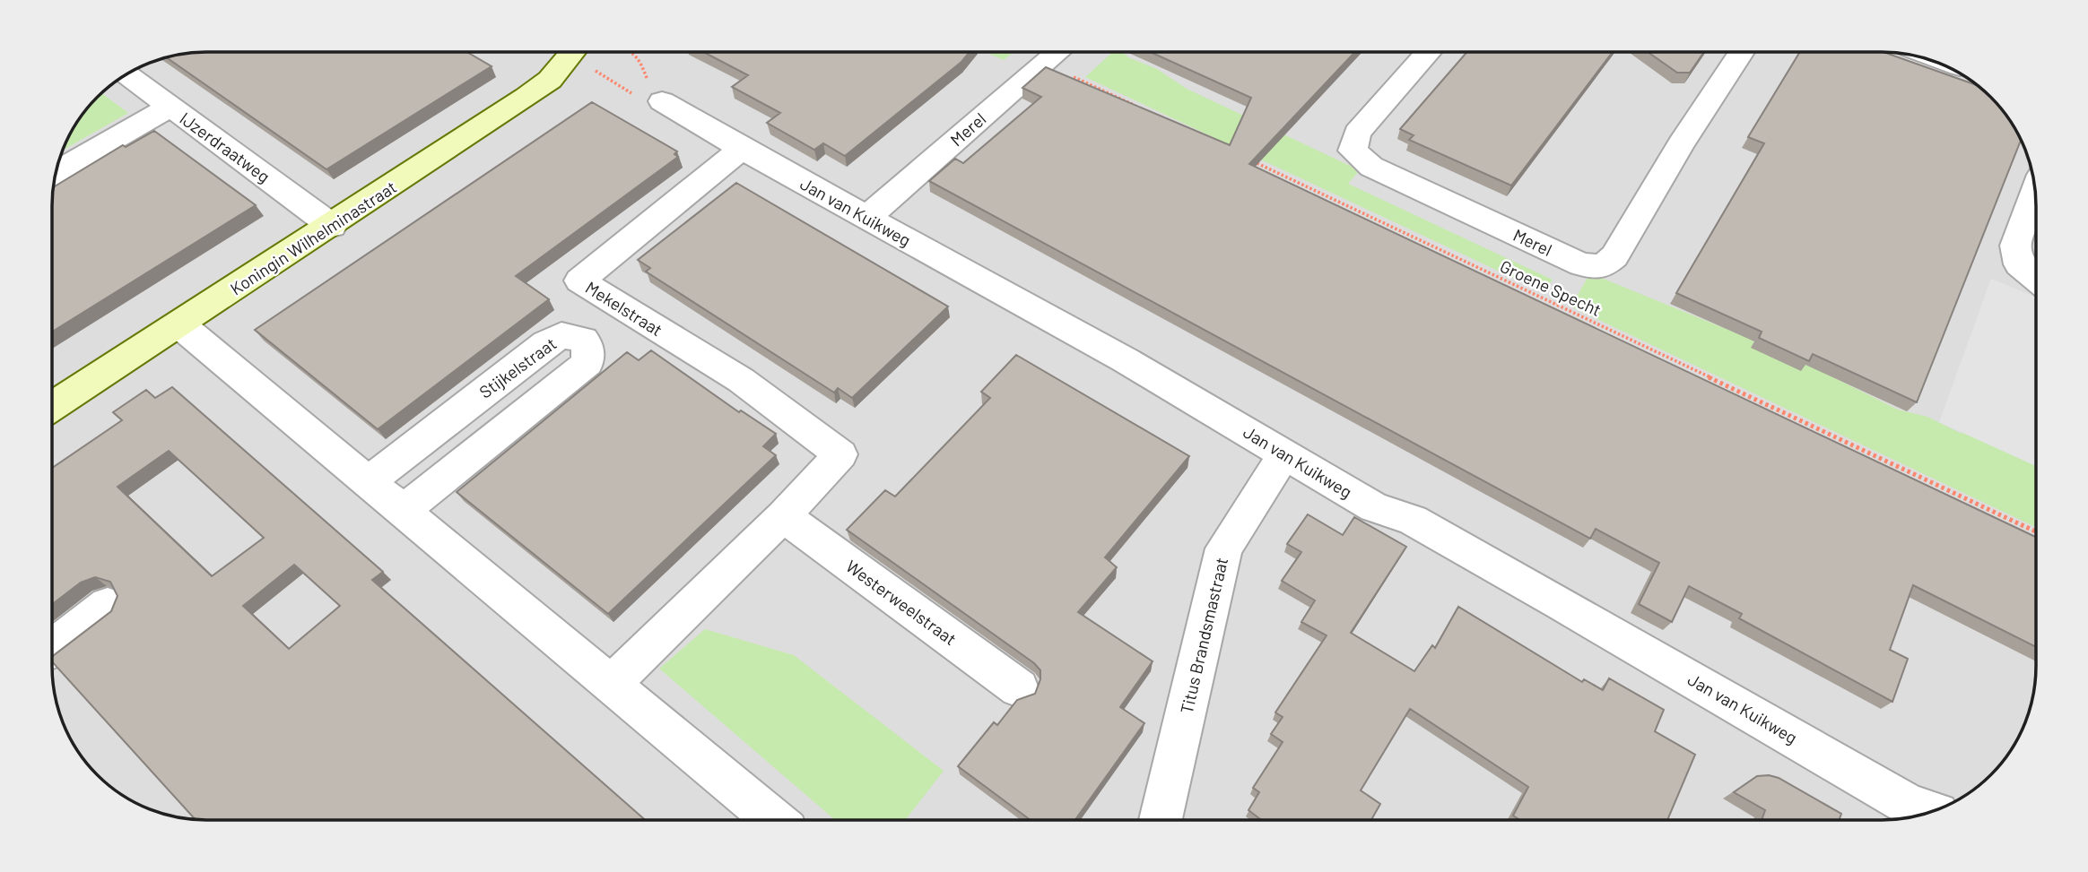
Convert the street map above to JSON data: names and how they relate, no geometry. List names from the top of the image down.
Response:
{
  "streets": {
    "street": [
      "Merel",
      "IJzerdraatweg",
      "Jan van Kuikweg",
      "Koningin Wilhelminastraat",
      "Mekelstraat",
      "Stijkelstraat",
      "Westerweelstraat",
      "Titus Brandsmastraat"
    ],
    "path": ["Groene Specht"]
  },
  "crossings": [
    ["Merel", "Jan van Kuikweg"],
    ["IJzerdraatweg", "Koningin Wilhelminastraat"],
    ["Jan van Kuikweg", "Mekelstraat"],
    ["Jan van Kuikweg", "Titus Brandsmastraat"],
    ["Mekelstraat", "Westerweelstraat"]
  ]
}
